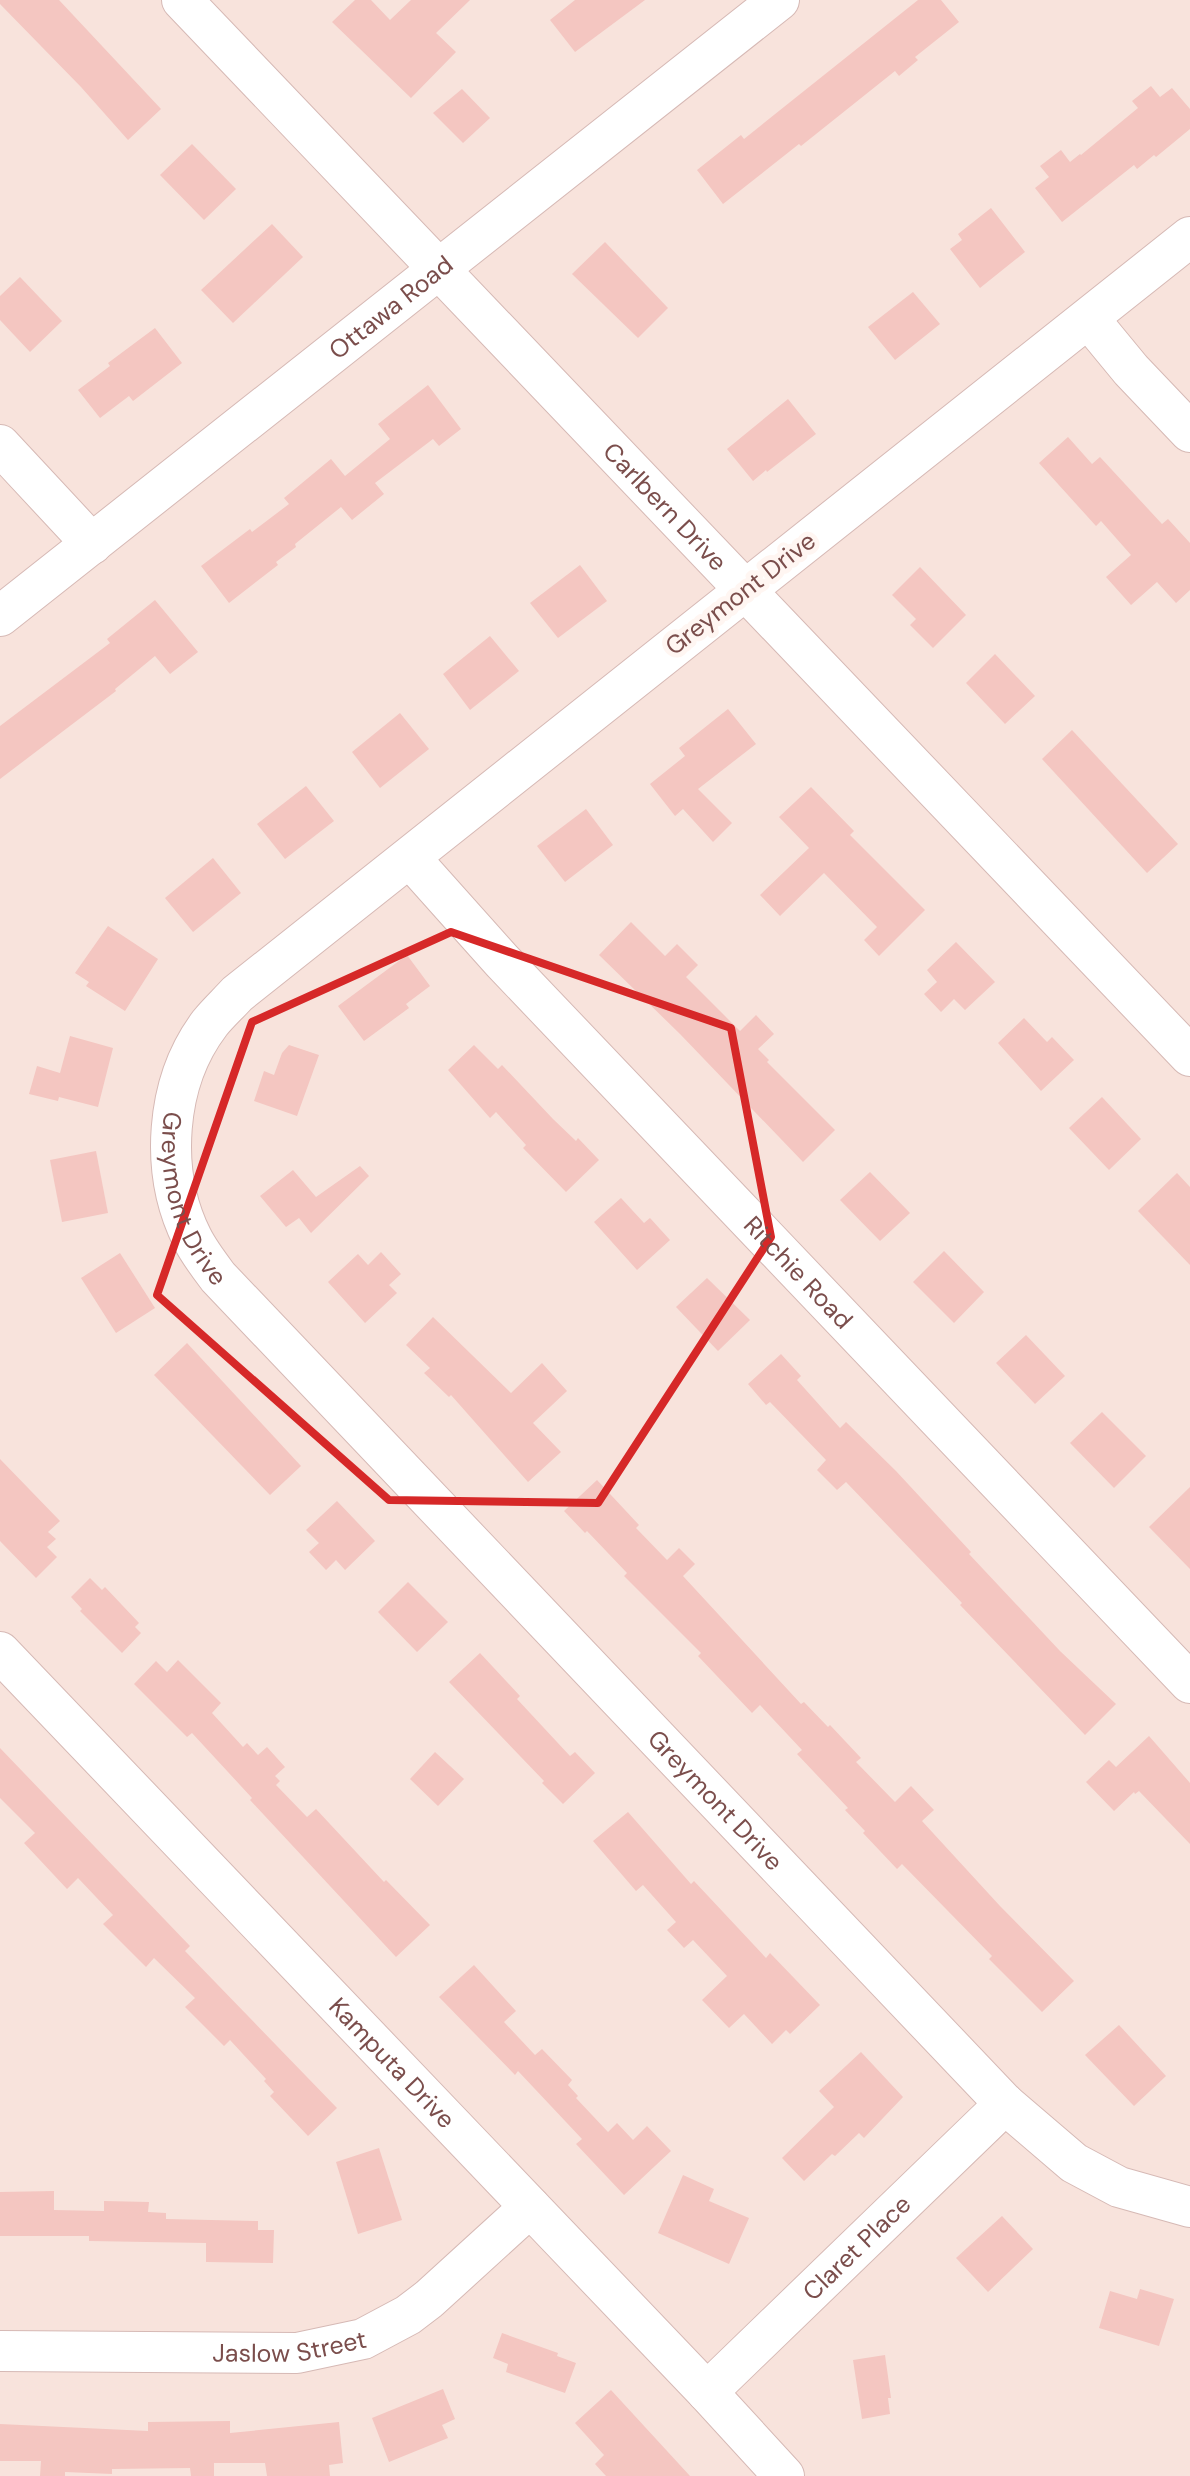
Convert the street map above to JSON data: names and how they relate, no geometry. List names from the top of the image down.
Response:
{
  "streets": {
    "street": [
      "Ottawa Road",
      "Carlbern Drive",
      "Greymont Drive",
      "Ritchie Road",
      "Kamputa Drive",
      "Claret Place",
      "Jaslow Street"
    ]
  },
  "crossings": [
    ["Ottawa Road", "Carlbern Drive"],
    ["Carlbern Drive", "Greymont Drive"],
    ["Greymont Drive", "Ritchie Road"],
    ["Greymont Drive", "Claret Place"],
    ["Kamputa Drive", "Claret Place"],
    ["Kamputa Drive", "Jaslow Street"]
  ]
}
